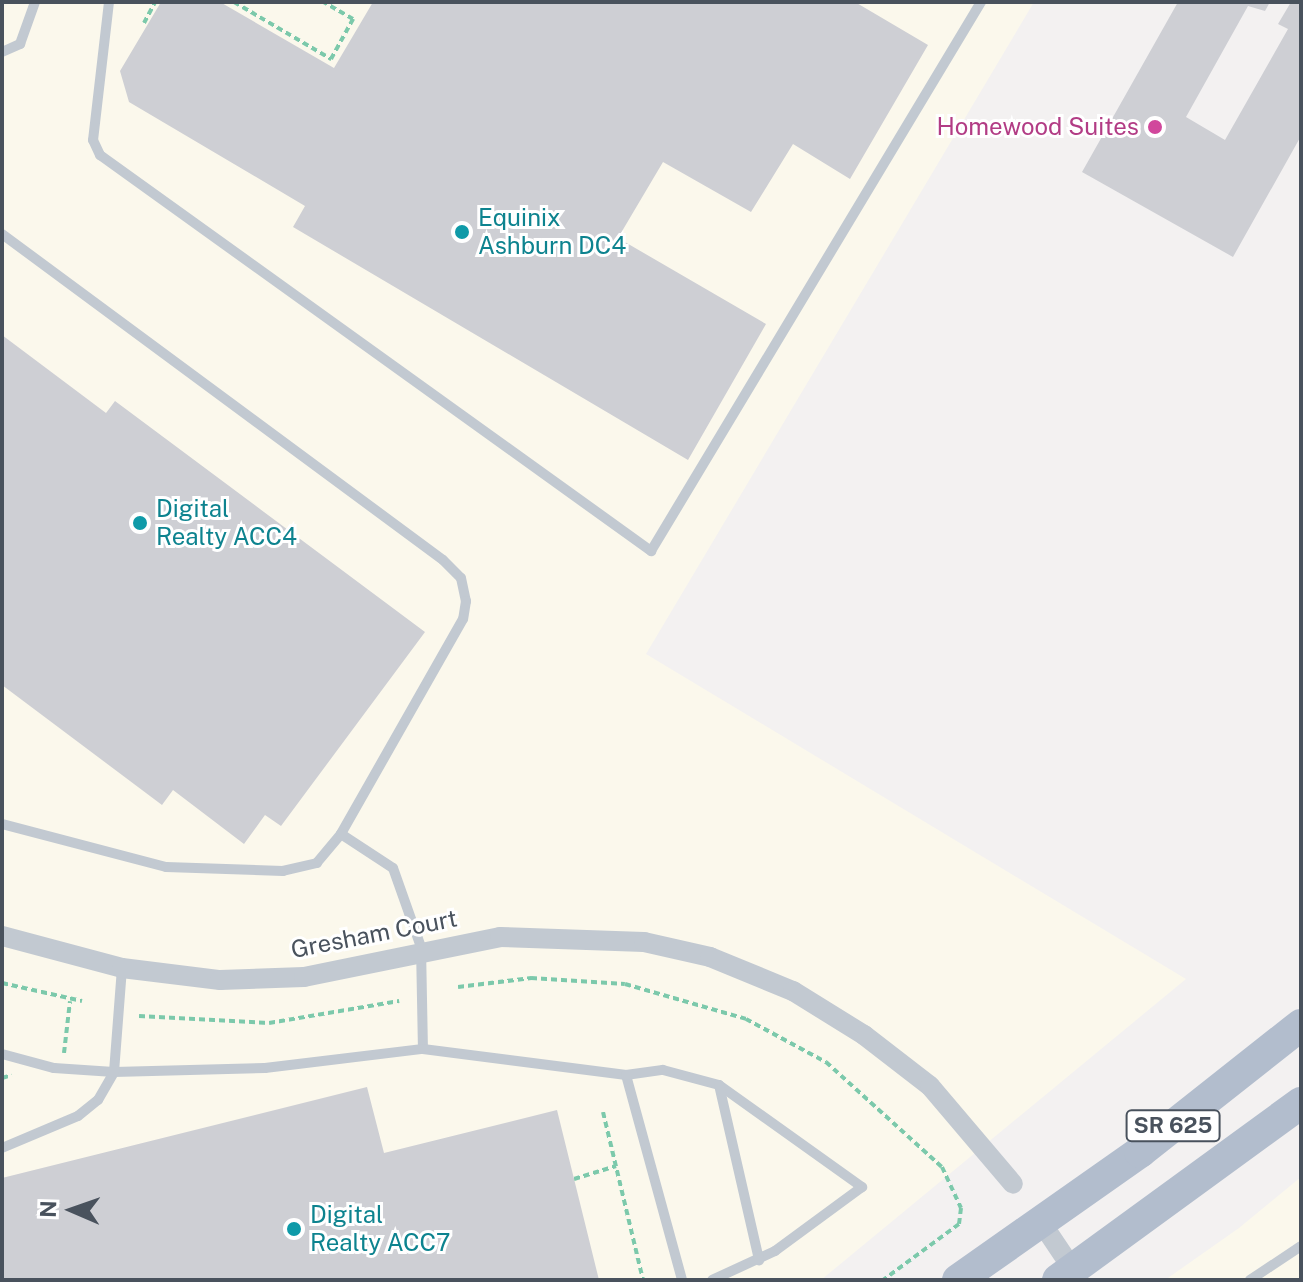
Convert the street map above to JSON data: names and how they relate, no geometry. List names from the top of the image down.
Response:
{
  "streets": {
    "main road": ["SR 625"],
    "street": ["Gresham Court"]
  },
  "places": [
    "Homewood Suites",
    "Equinix Ashburn DC4",
    "Digital Realty ACC4",
    "Digital Realty ACC7"
  ],
  "north": "left"
}
